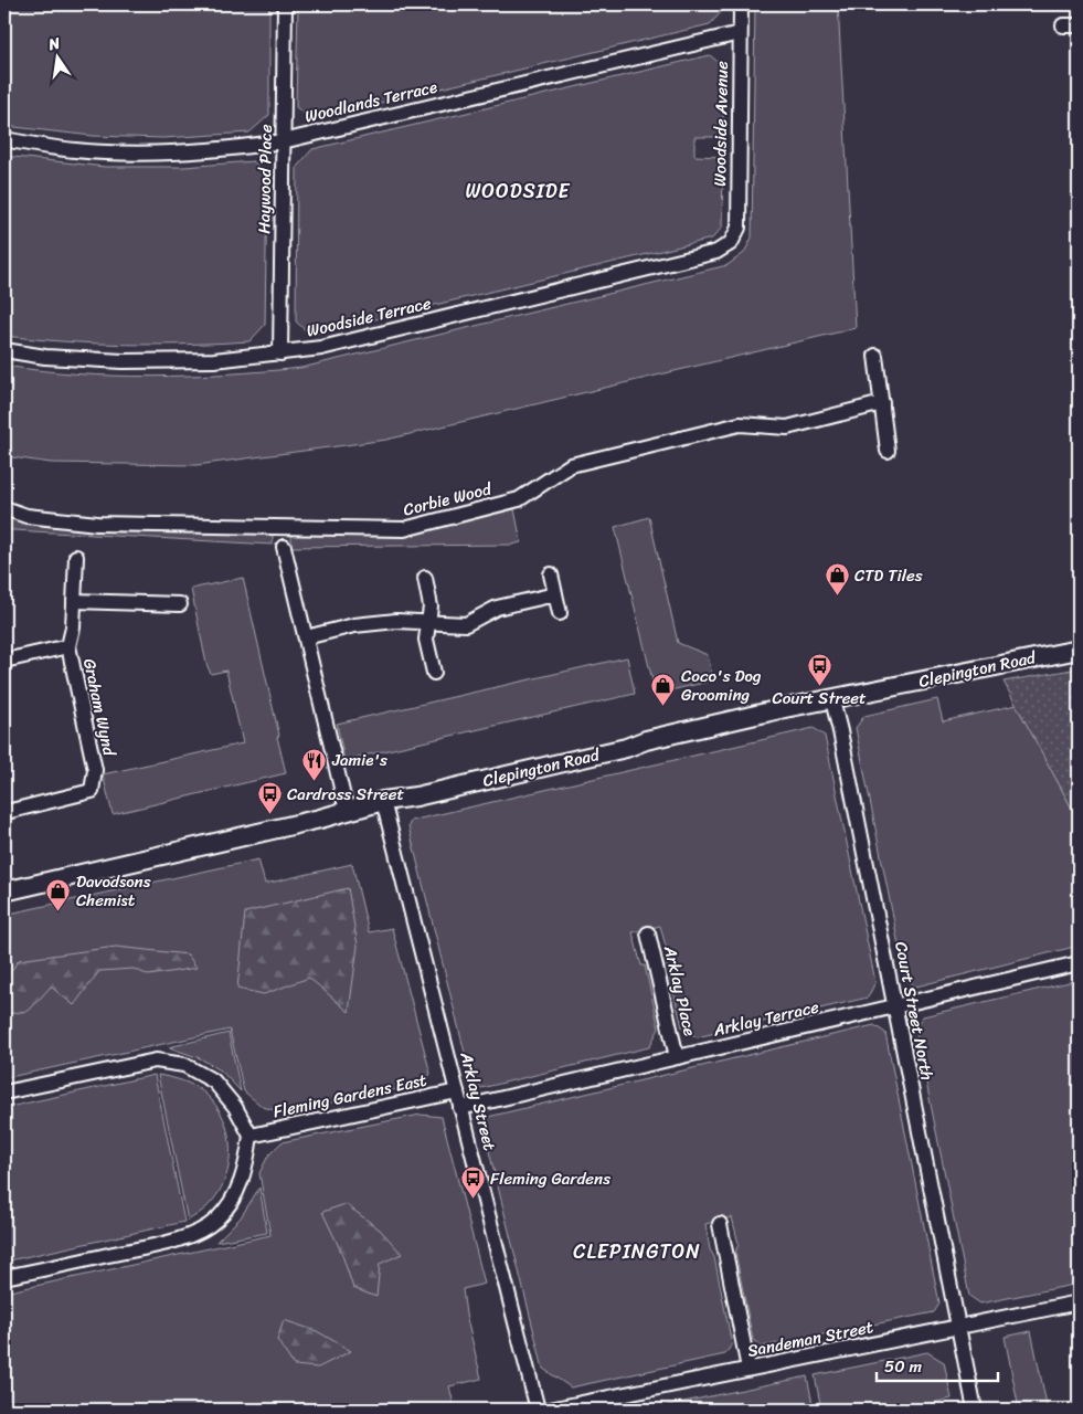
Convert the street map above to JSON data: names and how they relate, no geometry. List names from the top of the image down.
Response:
{
  "streets": {
    "street": [
      "Woodlands Terrace",
      "Woodside Avenue",
      "Haywood Place",
      "Woodside Terrace",
      "Corbie Wood",
      "Clepington Road",
      "Graham Wynd",
      "Arklay Place",
      "Court Street North",
      "Arklay Terrace",
      "Fleming Gardens East",
      "Arklay Street",
      "Sandeman Street"
    ]
  },
  "crossings": [
    ["Woodlands Terrace", "Woodside Avenue"],
    ["Woodlands Terrace", "Haywood Place"],
    ["Woodside Avenue", "Woodside Terrace"],
    ["Haywood Place", "Woodside Terrace"],
    ["Clepington Road", "Court Street North"],
    ["Clepington Road", "Arklay Street"],
    ["Arklay Place", "Arklay Terrace"],
    ["Court Street North", "Arklay Terrace"],
    ["Court Street North", "Sandeman Street"],
    ["Arklay Terrace", "Arklay Street"],
    ["Fleming Gardens East", "Arklay Street"]
  ],
  "districts": ["WOODSIDE", "CLEPINGTON"],
  "places": {
    "shop": ["CTD Tiles", "Coco's Dog Grooming", "Davodsons Chemist"],
    "bus stop": ["Court Street", "Cardross Street", "Fleming Gardens"],
    "restaurant": ["Jamie's"]
  },
  "scale_bar": "50 m",
  "north": "top"
}
